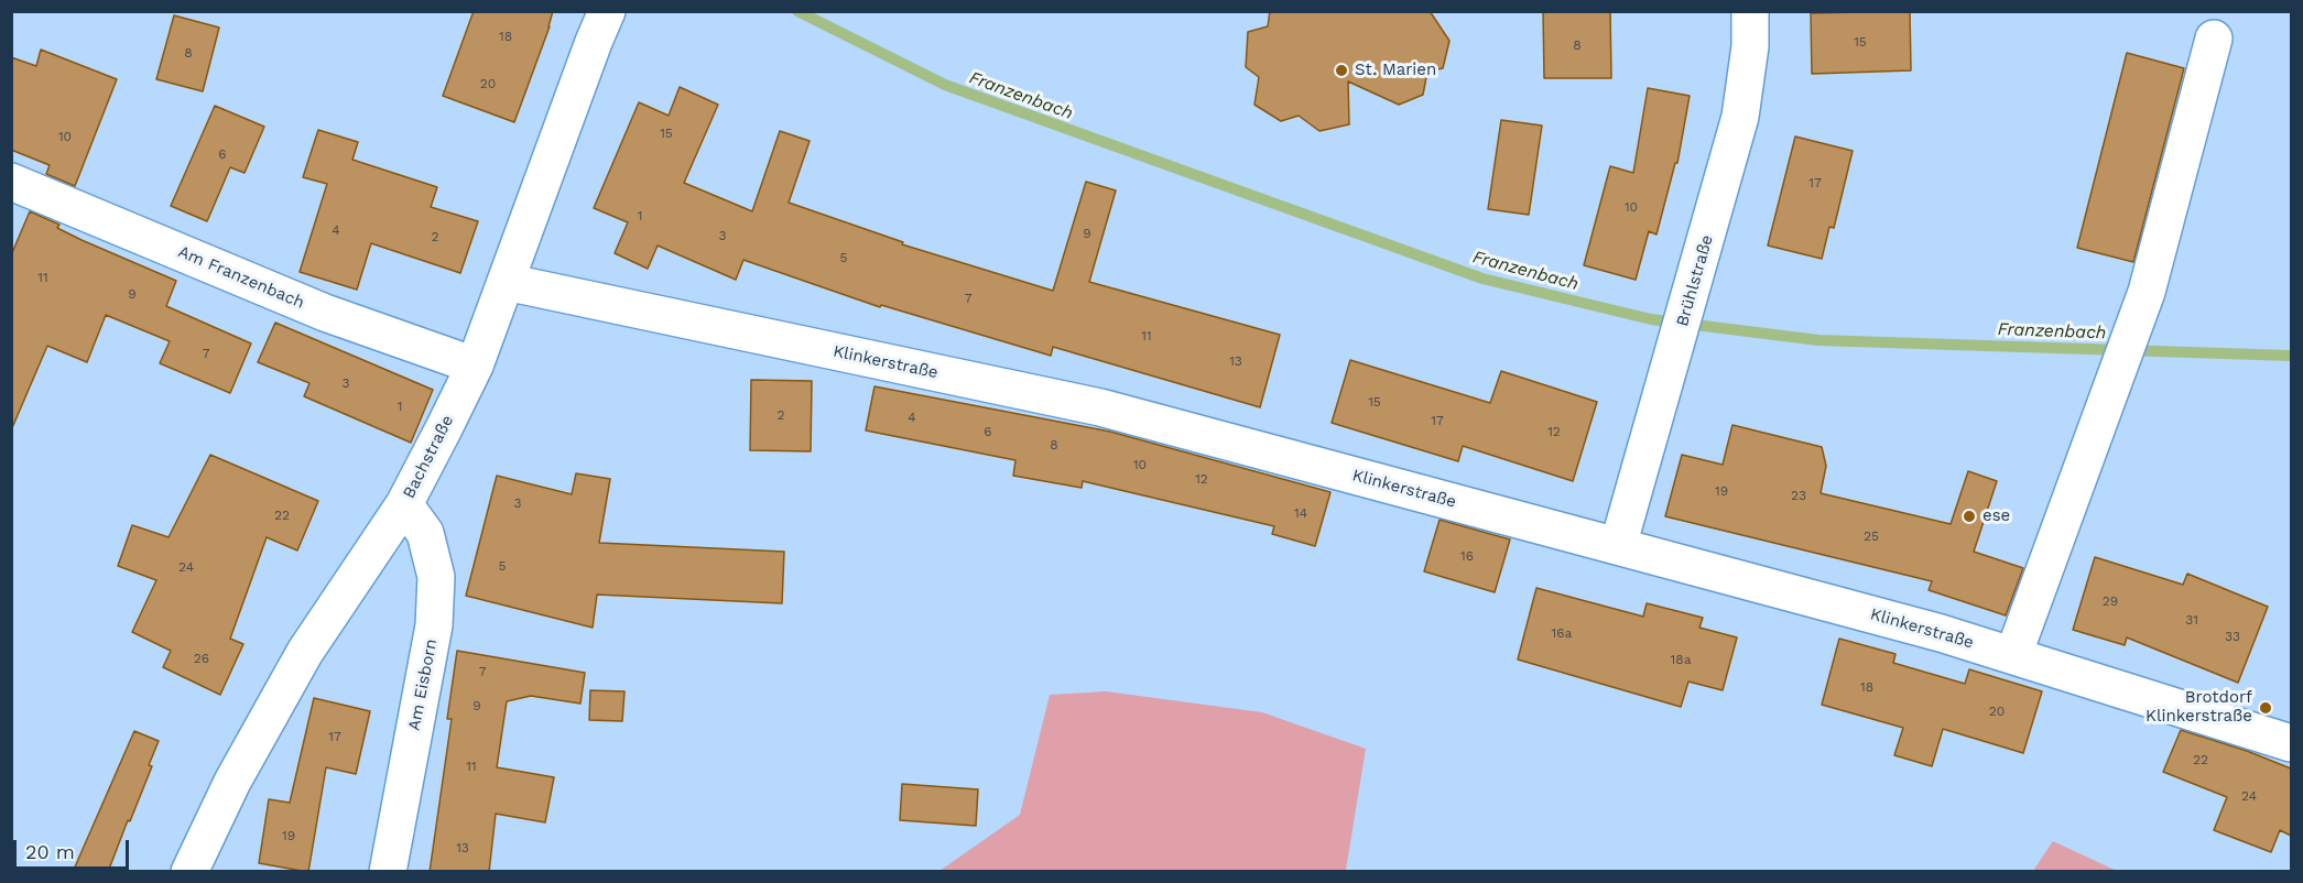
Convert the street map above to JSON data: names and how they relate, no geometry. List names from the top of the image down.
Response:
{
  "streets": {
    "street": [
      "Am Franzenbach",
      "Brühlstraße",
      "Klinkerstraße",
      "Bachstraße",
      "Am Eisborn"
    ]
  },
  "crossings": [
    ["Am Franzenbach", "Bachstraße"],
    ["Brühlstraße", "Klinkerstraße"],
    ["Klinkerstraße", "Bachstraße"],
    ["Bachstraße", "Am Eisborn"]
  ],
  "water": ["Franzenbach"],
  "places": ["St. Marien", "ese", "Brotdorf Klinkerstraße"],
  "house_numbers": [
    "18",
    "15",
    "8",
    "8",
    "20",
    "15",
    "10",
    "6",
    "17",
    "10",
    "1",
    "4",
    "9",
    "3",
    "2",
    "5",
    "11",
    "9",
    "7",
    "11",
    "7",
    "13",
    "3",
    "15",
    "1",
    "2",
    "4",
    "17",
    "6",
    "12",
    "8",
    "10",
    "12",
    "19",
    "23",
    "3",
    "14",
    "22",
    "25",
    "16",
    "5",
    "24",
    "29",
    "31",
    "16a",
    "33",
    "26",
    "18a",
    "7",
    "18",
    "9",
    "20",
    "17",
    "22",
    "11",
    "24",
    "19",
    "13"
  ],
  "scale_bar": "20 m"
}
